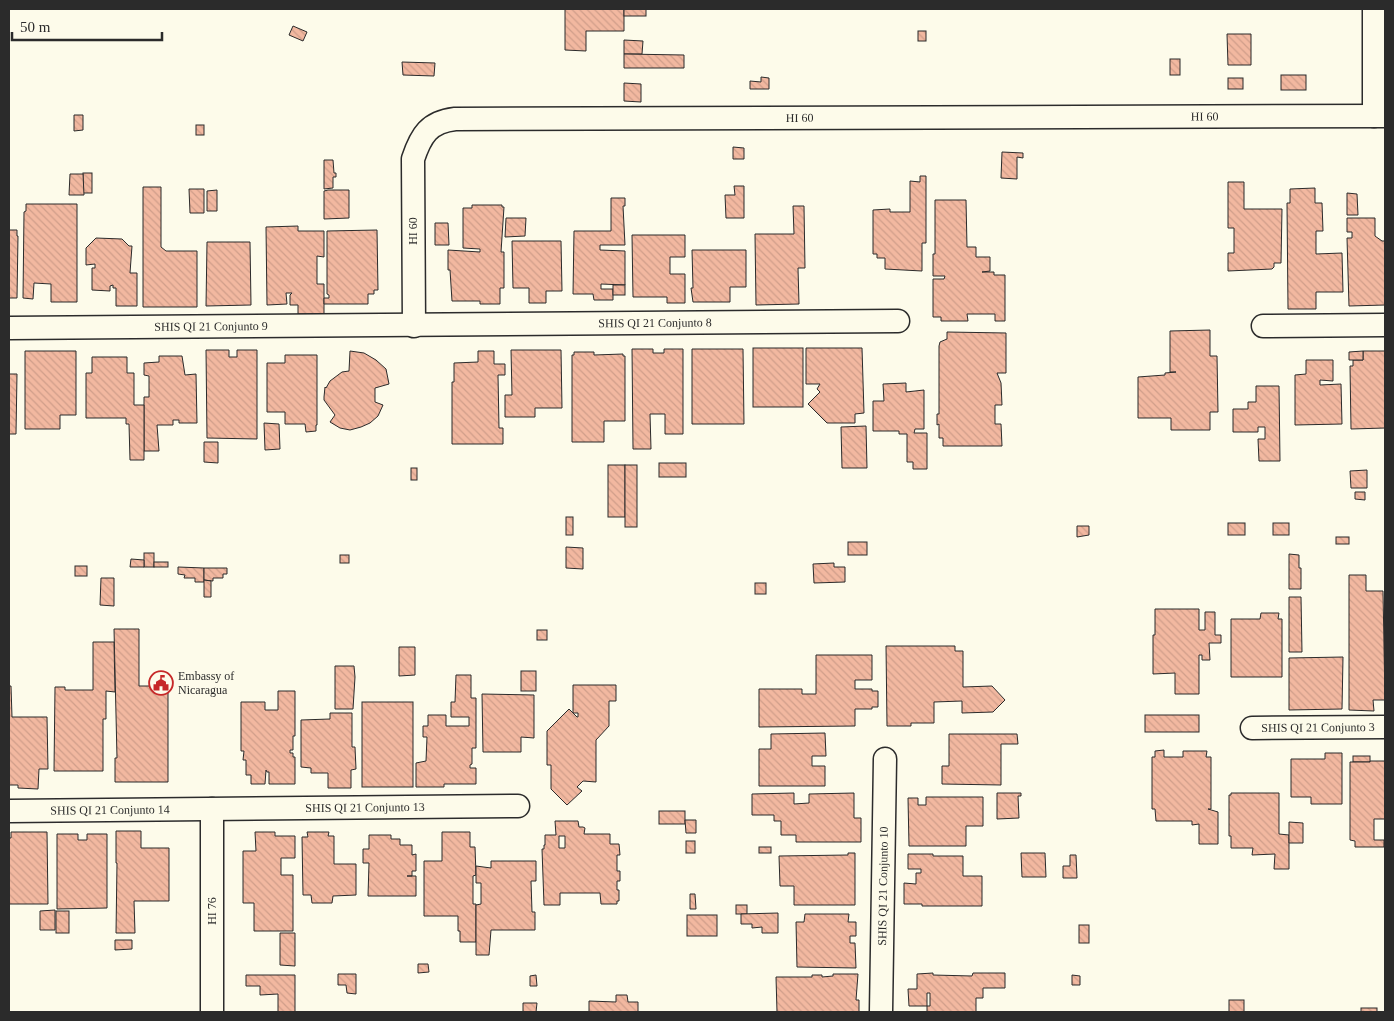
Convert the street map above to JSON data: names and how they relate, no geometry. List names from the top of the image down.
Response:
{
  "streets": {
    "street": [
      "HI 60",
      "SHIS QI 21 Conjunto 8",
      "SHIS QI 21 Conjunto 9",
      "SHIS QI 21 Conjunto 3",
      "SHIS QI 21 Conjunto 13",
      "SHIS QI 21 Conjunto 14",
      "SHIS QI 21 Conjunto 10",
      "HI 76"
    ]
  },
  "crossings": [
    ["HI 60", "SHIS QI 21 Conjunto 8"],
    ["HI 60", "SHIS QI 21 Conjunto 9"],
    ["SHIS QI 21 Conjunto 8", "SHIS QI 21 Conjunto 9"],
    ["SHIS QI 21 Conjunto 13", "SHIS QI 21 Conjunto 14"],
    ["SHIS QI 21 Conjunto 13", "HI 76"],
    ["SHIS QI 21 Conjunto 14", "HI 76"]
  ],
  "places": {
    "public building": ["Embassy of Nicaragua"]
  },
  "scale_bar": "50 m"
}
